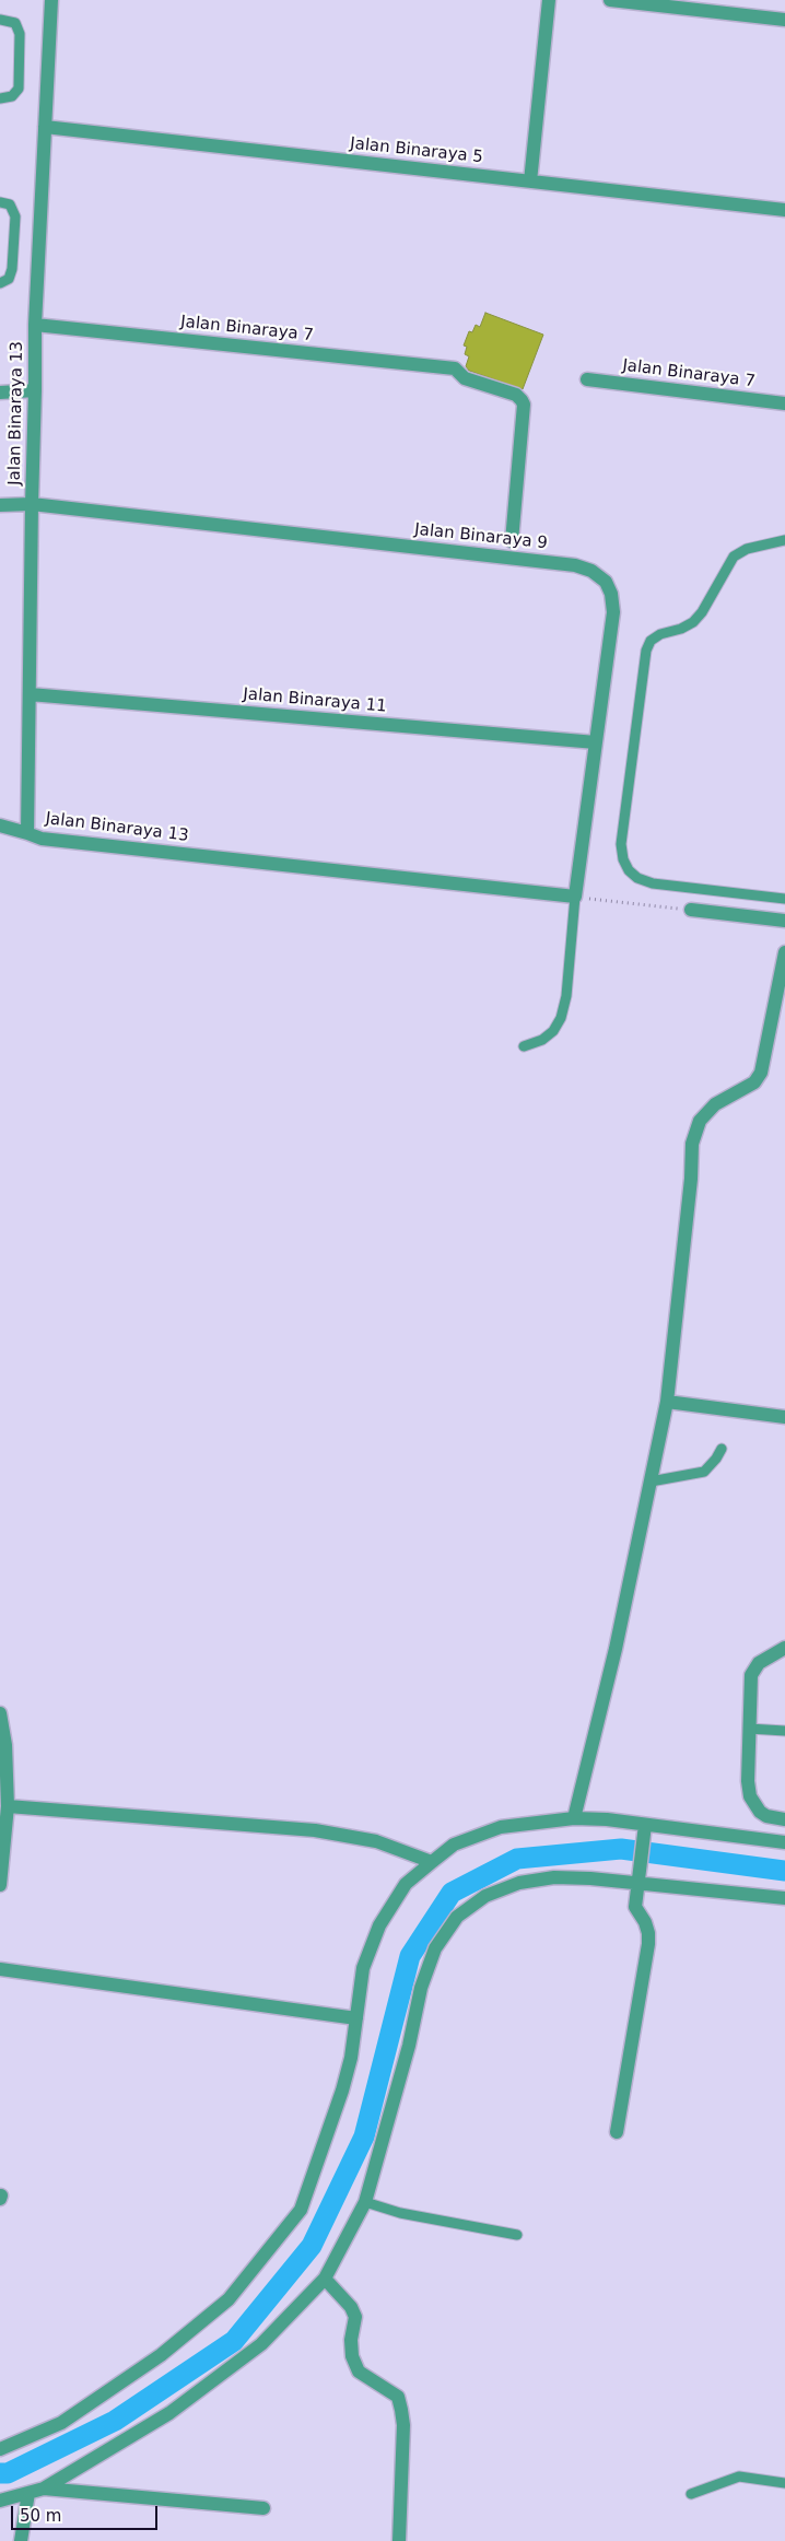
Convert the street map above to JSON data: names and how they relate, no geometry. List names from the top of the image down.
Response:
{
  "streets": {
    "street": [
      "Jalan Binaraya 5",
      "Jalan Binaraya 7",
      "Jalan Binaraya 13",
      "Jalan Binaraya 9",
      "Jalan Binaraya 11"
    ]
  },
  "crossings": [
    ["Jalan Binaraya 5", "Jalan Binaraya 13"],
    ["Jalan Binaraya 7", "Jalan Binaraya 13"],
    ["Jalan Binaraya 13", "Jalan Binaraya 9"],
    ["Jalan Binaraya 13", "Jalan Binaraya 11"],
    ["Jalan Binaraya 9", "Jalan Binaraya 11"]
  ],
  "scale_bar": "50 m"
}
